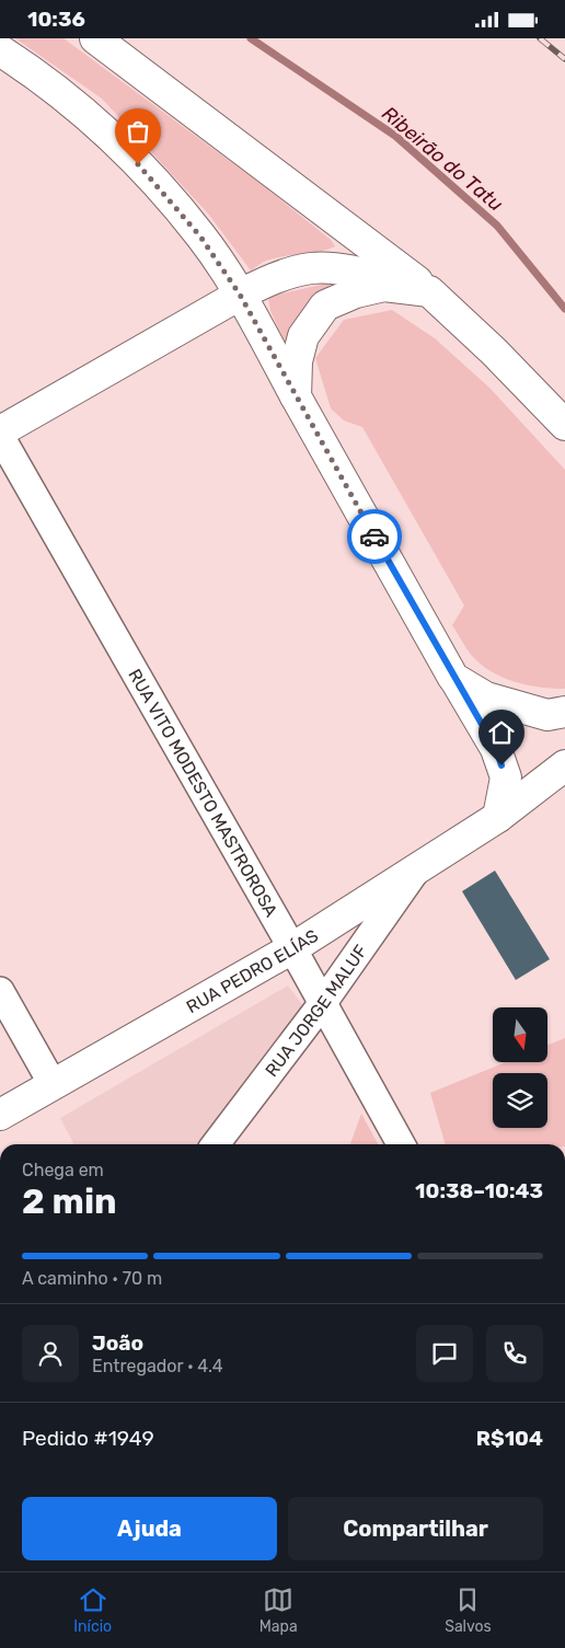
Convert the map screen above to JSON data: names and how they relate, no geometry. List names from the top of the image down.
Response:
{
  "streets": {
    "main road": ["RUA PEDRO ELÍAS"],
    "street": ["RUA VITO MODESTO MASTROROSA", "RUA JORGE MALUF"]
  },
  "crossings": [
    ["RUA VITO MODESTO MASTROROSA", "RUA PEDRO ELÍAS"],
    ["RUA VITO MODESTO MASTROROSA", "RUA JORGE MALUF"],
    ["RUA PEDRO ELÍAS", "RUA JORGE MALUF"]
  ],
  "water": ["Ribeirão do Tatu"],
  "north": "bottom",
  "page": {
    "status": "10:36",
    "heading": ["2 min", "Chega em", "10:38–10:43"],
    "panel": [
      "João",
      "Entregador · 4.4",
      "Pedido #1949",
      "R$104"
    ],
    "bar": "A caminho · 70 m",
    "buttons": ["Ajuda", "Compartilhar"],
    "tabs": ["Início", "Mapa", "Salvos"]
  }
}
